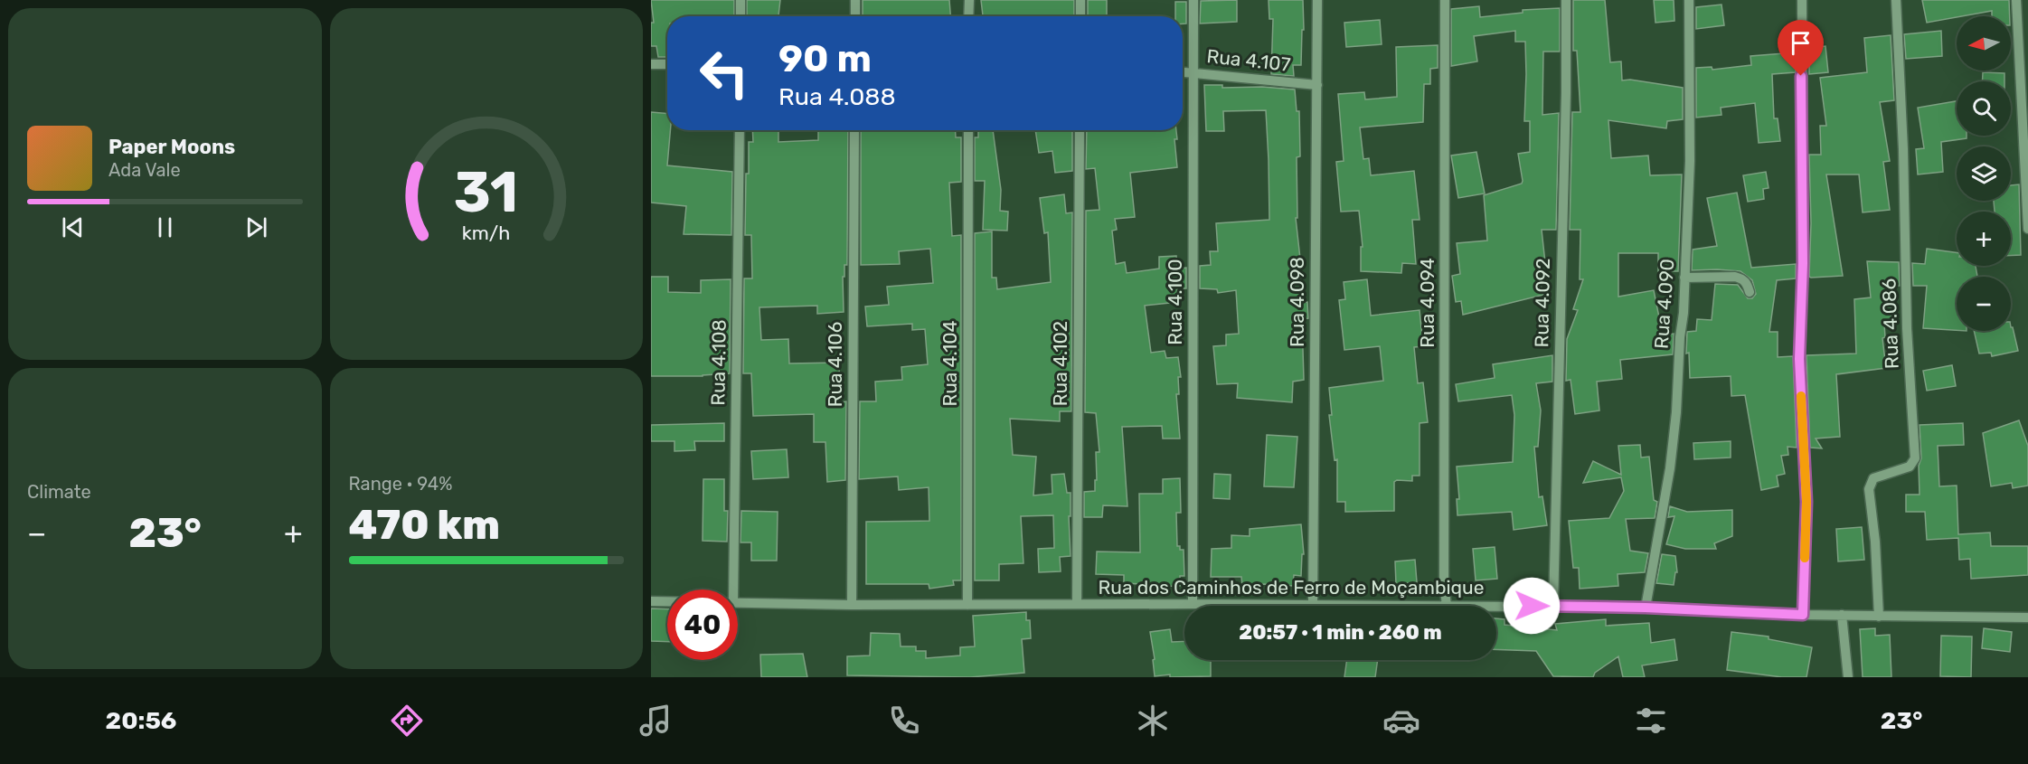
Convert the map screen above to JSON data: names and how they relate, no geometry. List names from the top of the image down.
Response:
{
  "streets": {
    "street": [
      "Rua 4.107",
      "Rua 4.100",
      "Rua 4.098",
      "Rua 4.094",
      "Rua 4.092",
      "Rua 4.090",
      "Rua 4.086",
      "Rua 4.108",
      "Rua 4.104",
      "Rua 4.102",
      "Rua 4.106",
      "Rua dos Caminhos de Ferro de Moçambique"
    ]
  },
  "crossings": [
    ["Rua 4.107", "Rua 4.100"],
    ["Rua 4.107", "Rua 4.098"],
    ["Rua 4.100", "Rua dos Caminhos de Ferro de Moçambique"],
    ["Rua 4.098", "Rua dos Caminhos de Ferro de Moçambique"],
    ["Rua 4.094", "Rua dos Caminhos de Ferro de Moçambique"],
    ["Rua 4.092", "Rua dos Caminhos de Ferro de Moçambique"],
    ["Rua 4.090", "Rua dos Caminhos de Ferro de Moçambique"],
    ["Rua 4.086", "Rua dos Caminhos de Ferro de Moçambique"],
    ["Rua 4.104", "Rua dos Caminhos de Ferro de Moçambique"],
    ["Rua 4.102", "Rua dos Caminhos de Ferro de Moçambique"],
    ["Rua 4.106", "Rua dos Caminhos de Ferro de Moçambique"]
  ],
  "north": "left",
  "page": {
    "map_buttons": ["+", "−"],
    "turn": ["90 m", "Rua 4.088"],
    "song": ["Paper Moons", "Ada Vale"],
    "tile": [
      "Climate",
      ["Range · 94%", "470 km"]
    ],
    "heat": ["−", "23°", "+"],
    "limit": "40",
    "trip": "20:57 · 1 min · 260 m",
    "tabs": ["20:56", "23°"],
    "gauge": ["31", "km/h"]
  }
}
